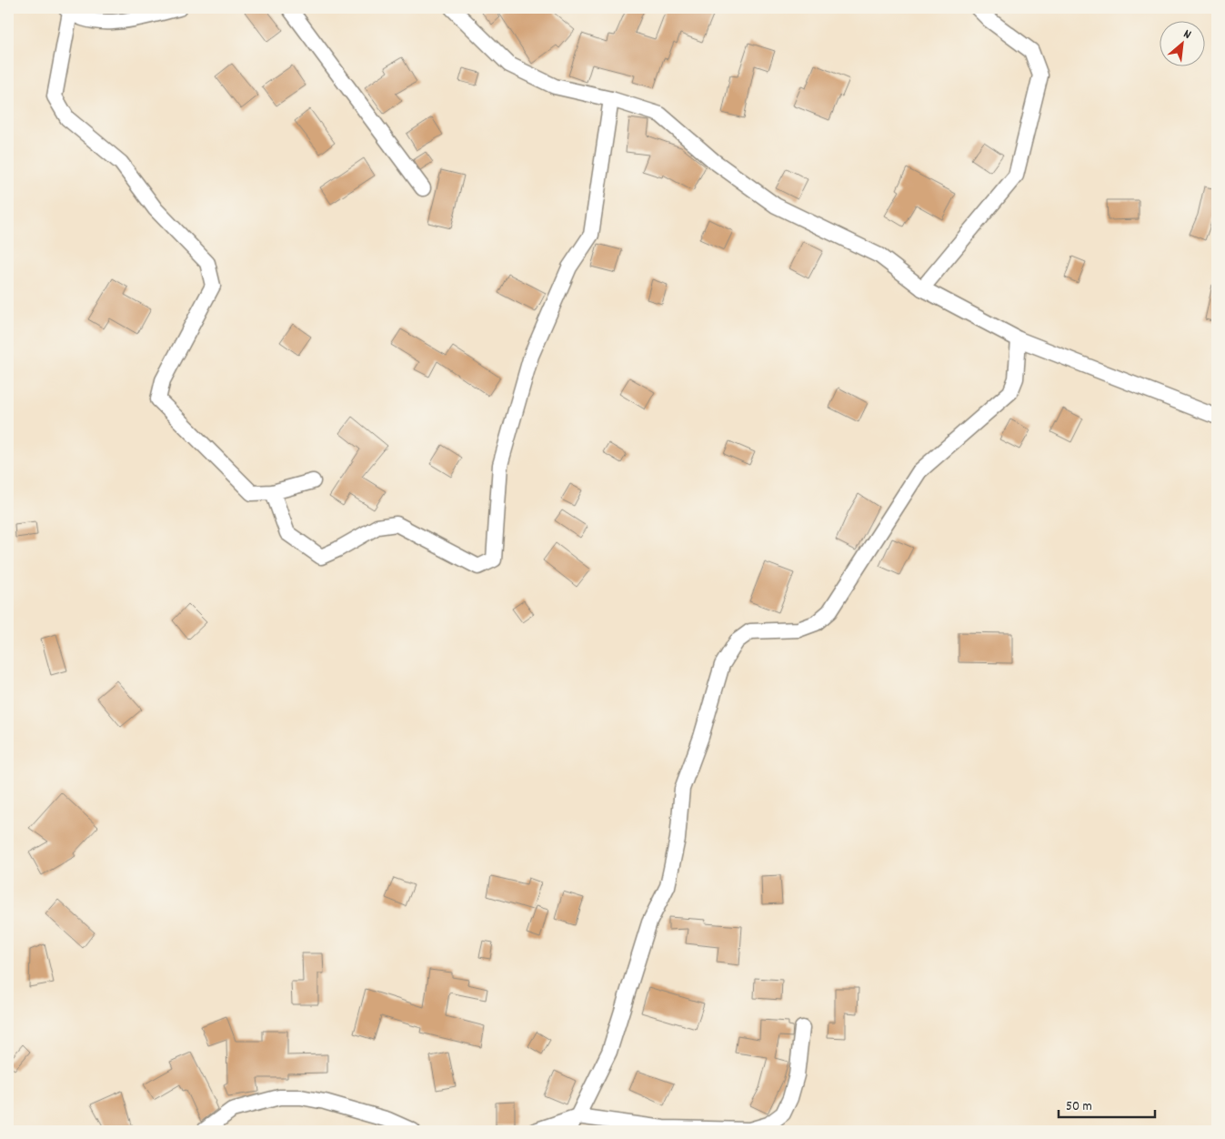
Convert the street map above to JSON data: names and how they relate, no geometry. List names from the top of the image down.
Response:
{
  "scale_bar": "50 m",
  "north": "top right"
}
